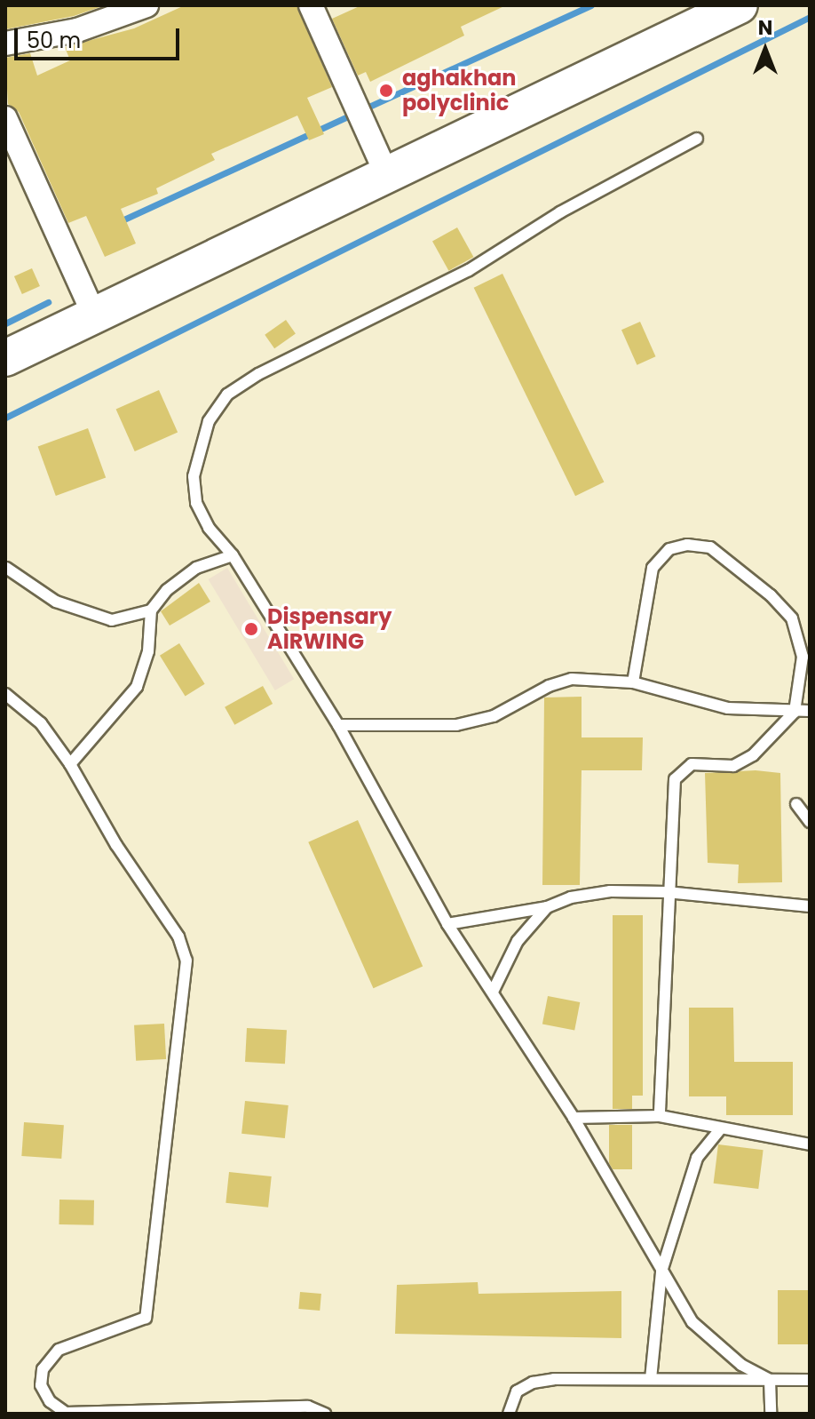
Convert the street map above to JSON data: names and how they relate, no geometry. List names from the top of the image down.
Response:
{
  "places": ["aghakhan polyclinic", "Dispensary AIRWING"],
  "scale_bar": "50 m",
  "north": "top"
}
